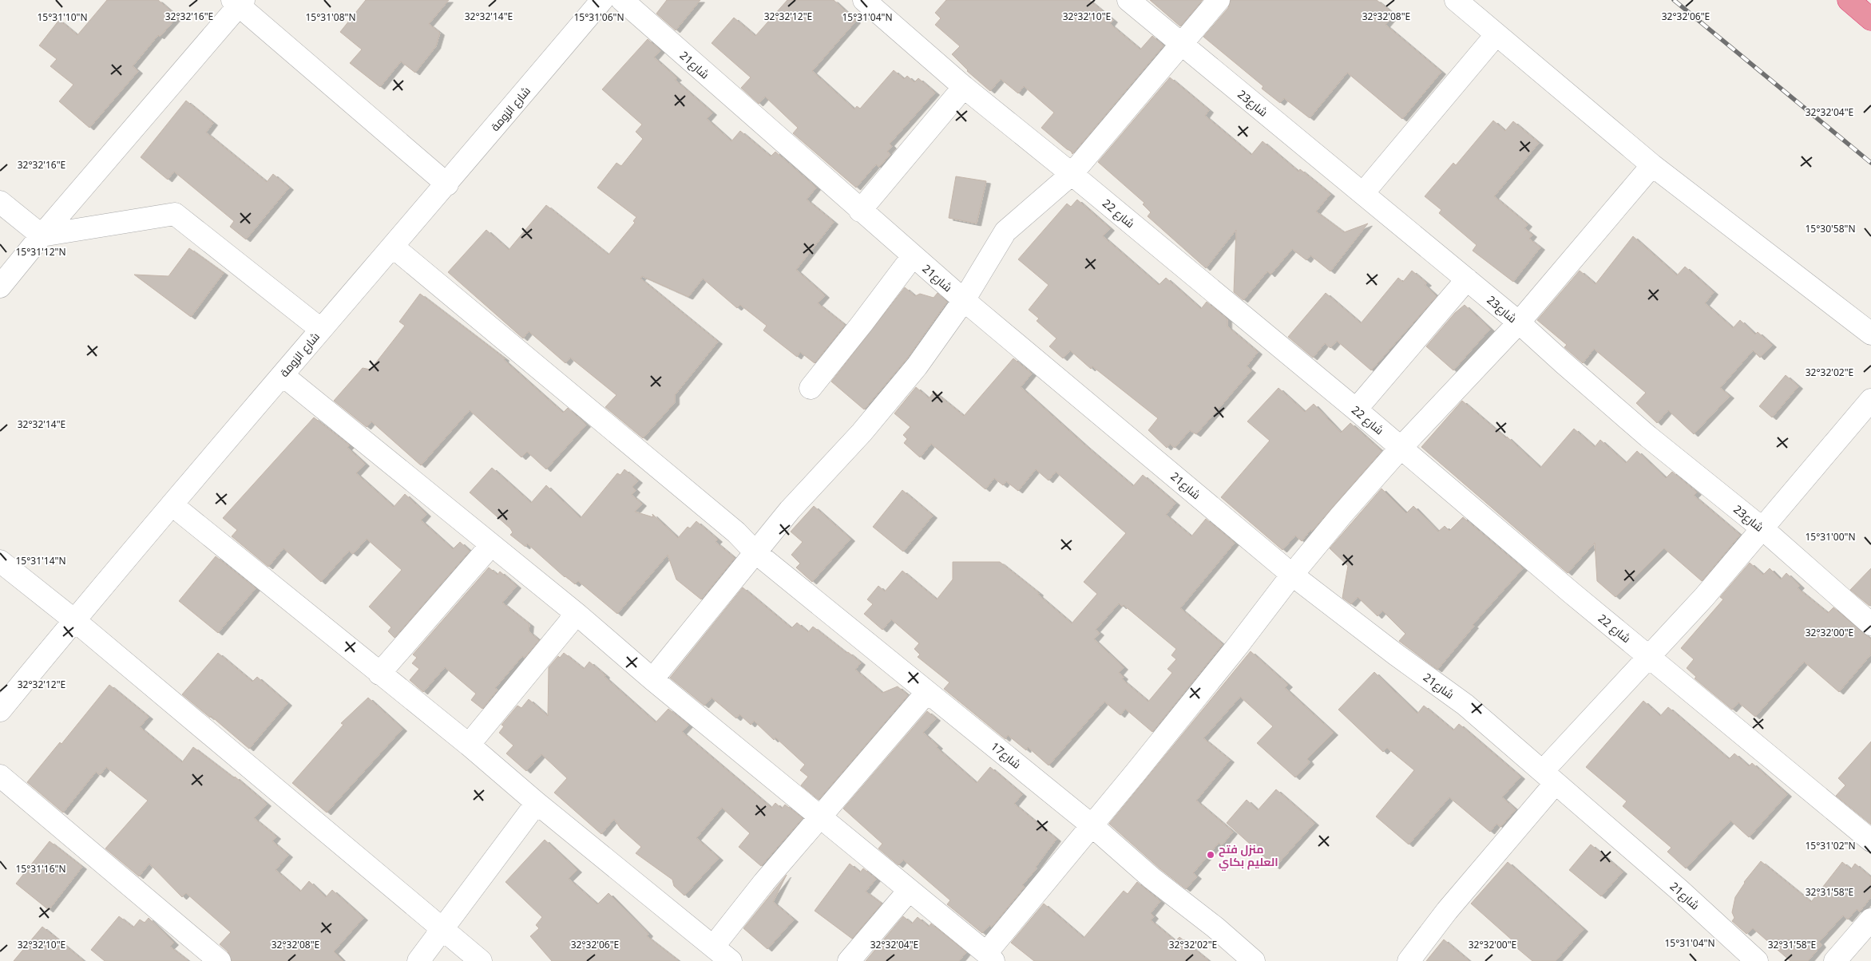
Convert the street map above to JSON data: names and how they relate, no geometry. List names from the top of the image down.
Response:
{
  "streets": {
    "street": [
      "شارع21",
      "شارع23",
      "شارع الزومة",
      "شارع 22",
      "شارع17"
    ]
  },
  "crossings": [
    ["شارع الزومة", "شارع17"]
  ],
  "places": ["منزل فتح العليم بكاي"],
  "coordinates": [
    "32°32'16\"E",
    "32°32'14\"E",
    "32°32'12\"E",
    "32°32'10\"E",
    "32°32'08\"E",
    "32°32'06\"E",
    "15°31'10\"N",
    "15°31'08\"N",
    "15°31'06\"N",
    "15°31'04\"N",
    "32°32'04\"E",
    "15°30'58\"N",
    "15°31'12\"N",
    "32°32'02\"E",
    "15°31'00\"N",
    "15°31'14\"N",
    "32°32'00\"E",
    "15°31'02\"N",
    "15°31'16\"N",
    "32°31'58\"E"
  ]
}
